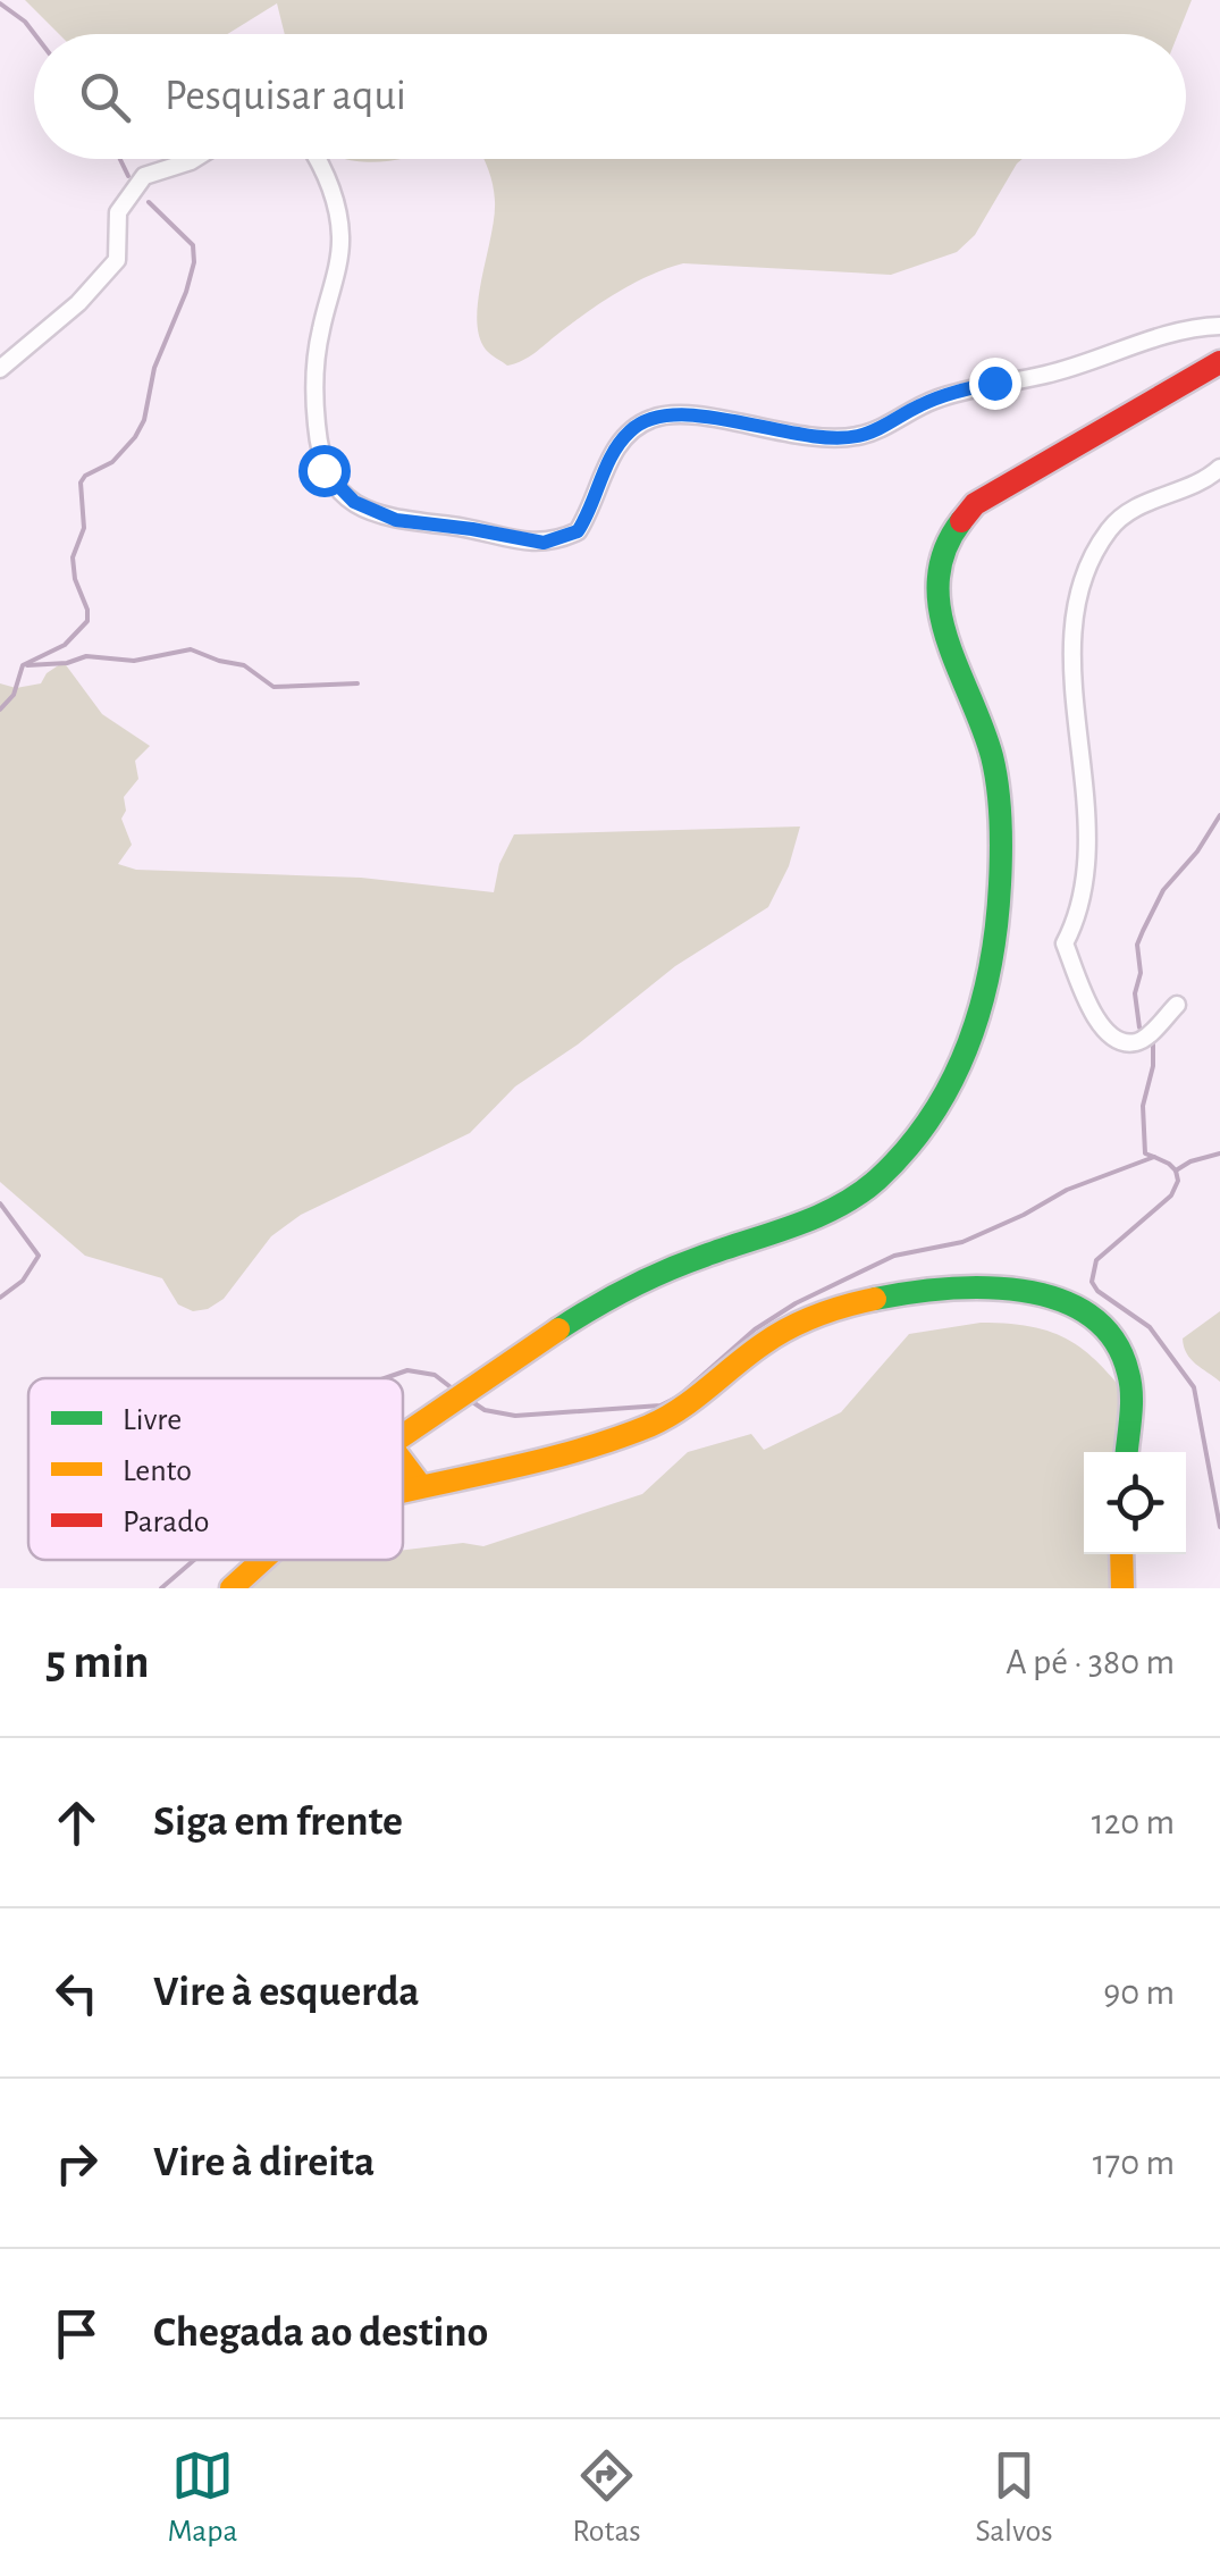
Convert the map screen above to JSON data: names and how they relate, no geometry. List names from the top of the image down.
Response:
{
  "legend": ["Livre", "Lento", "Parado"],
  "page": {
    "search": "Pesquisar aqui",
    "heading": ["5 min", "A pé · 380 m"],
    "list": [
      ["Siga em frente", "120 m"],
      ["Vire à esquerda", "90 m"],
      ["Vire à direita", "170 m"],
      "Chegada ao destino"
    ],
    "nav": ["Mapa", "Rotas", "Salvos"]
  }
}
